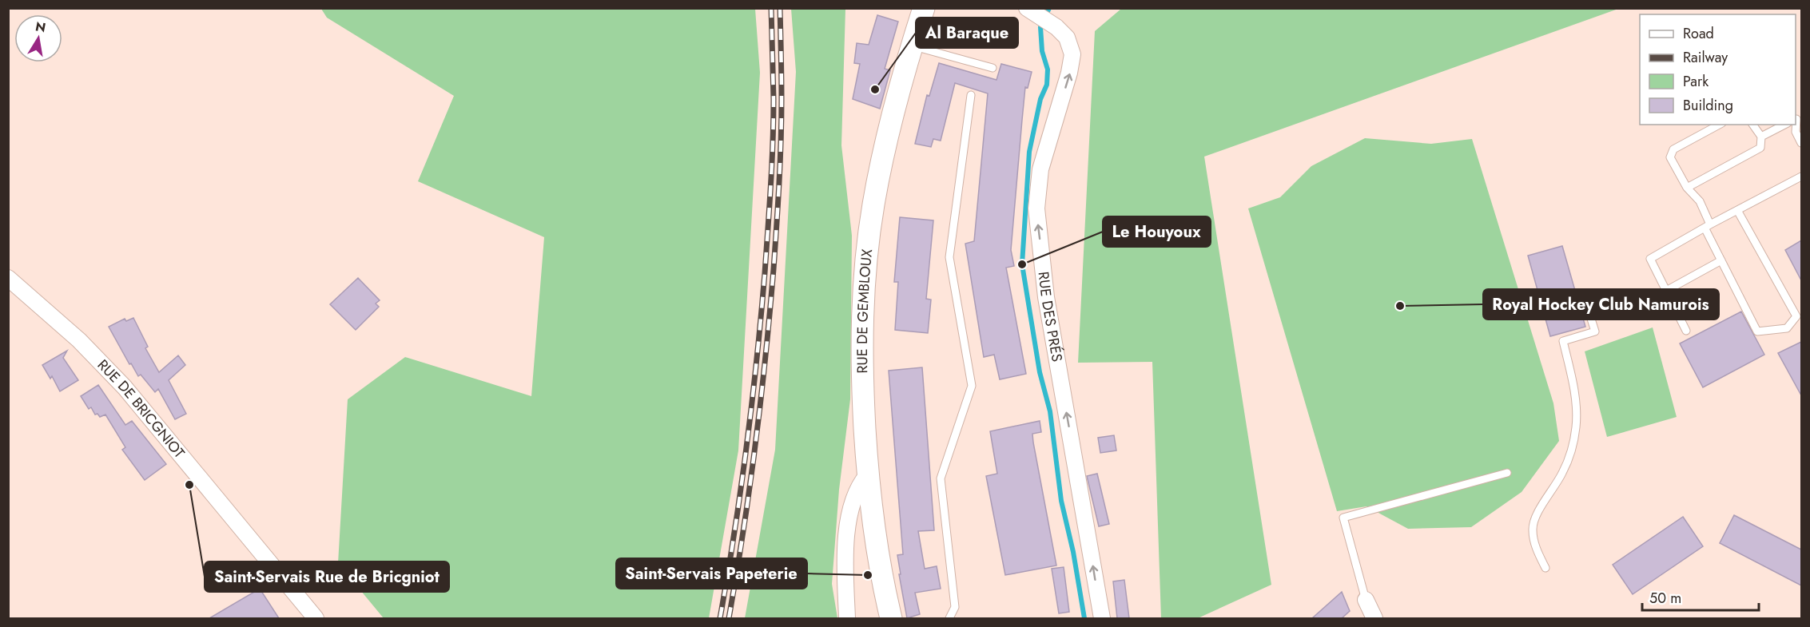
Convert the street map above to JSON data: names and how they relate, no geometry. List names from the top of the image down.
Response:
{
  "streets": {
    "main road": ["RUE DE GEMBLOUX"],
    "street": ["RUE DES PRÉS", "RUE DE BRICGNIOT"]
  },
  "one_way": ["RUE DES PRÉS"],
  "places": [
    "Al Baraque",
    "Le Houyoux",
    "Royal Hockey Club Namurois",
    "Saint-Servais Rue de Bricgniot",
    "Saint-Servais Papeterie"
  ],
  "legend": [
    "Road",
    "Railway",
    "Park",
    "Building"
  ],
  "scale_bar": "50 m",
  "north": "top"
}
